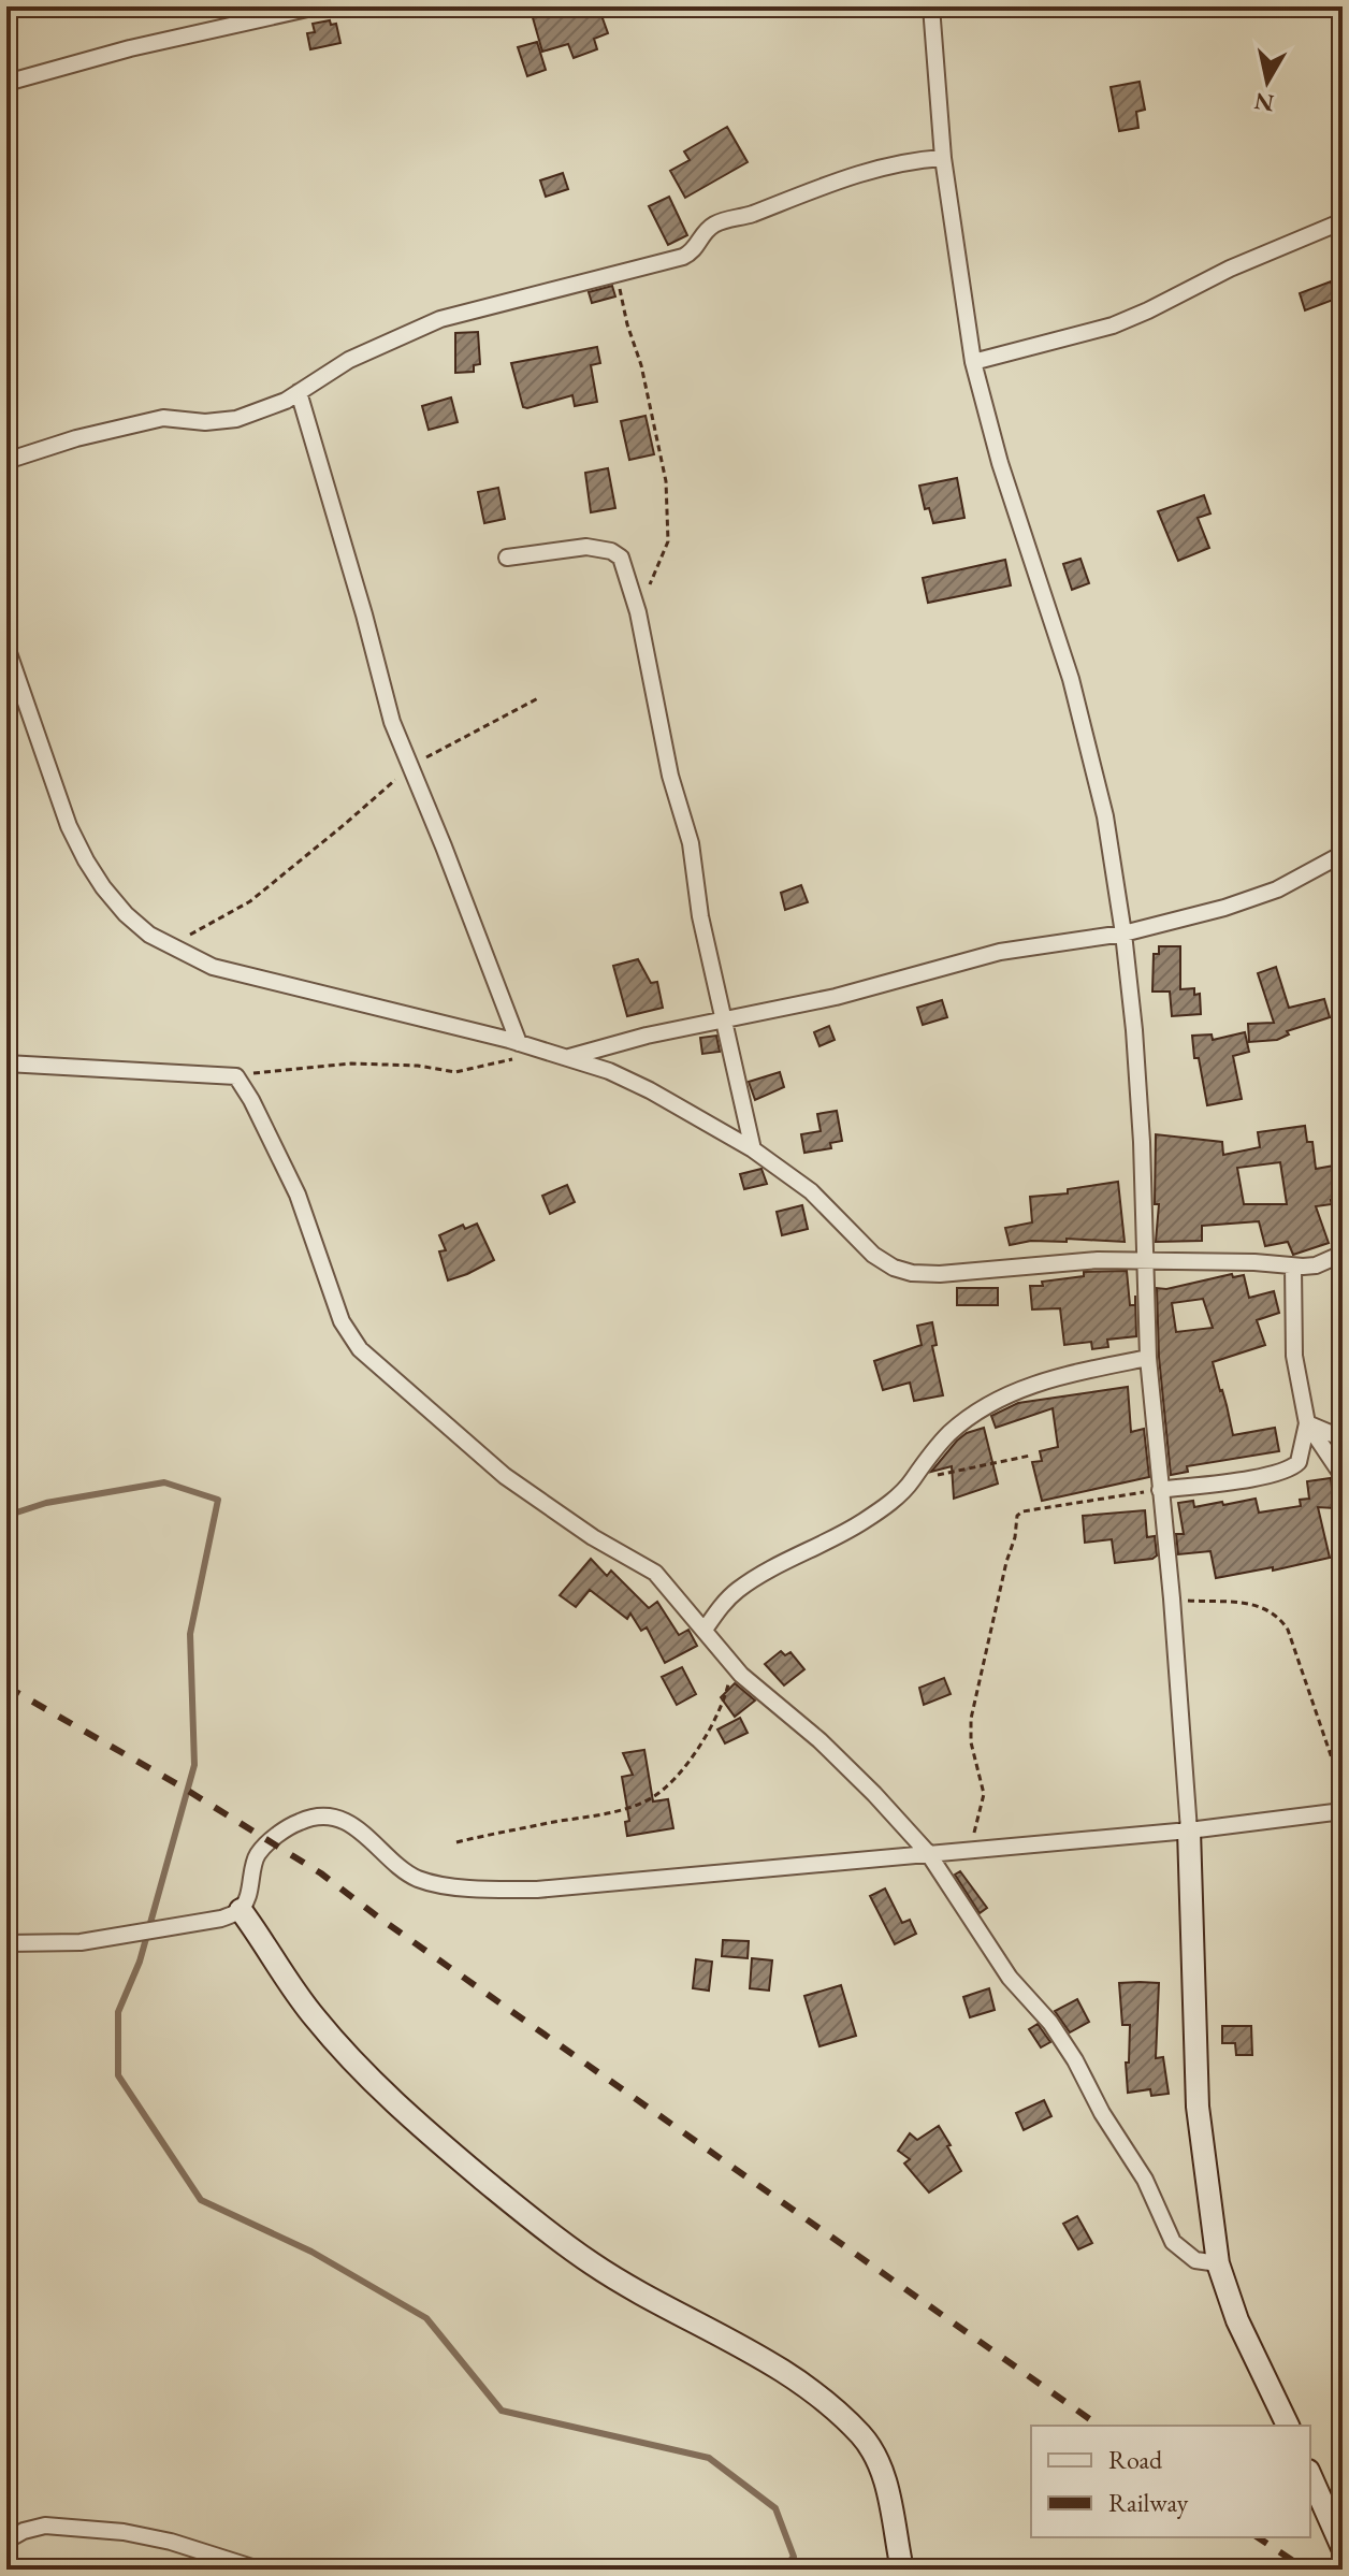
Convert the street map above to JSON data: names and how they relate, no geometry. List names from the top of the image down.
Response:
{
  "legend": ["Road", "Railway"],
  "north": "bottom"
}
